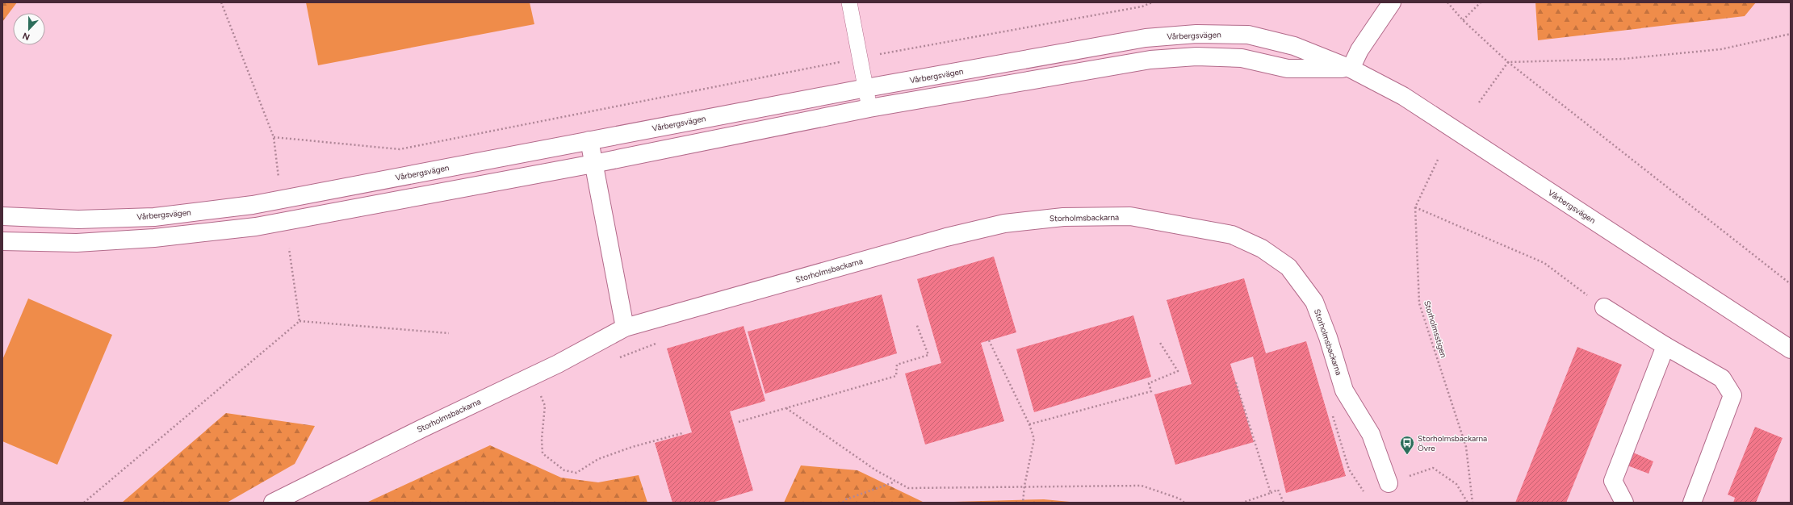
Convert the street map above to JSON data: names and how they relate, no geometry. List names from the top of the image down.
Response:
{
  "streets": {
    "street": ["Vårbergsvägen", "Storholmsbackarna"],
    "path": ["Storholmsstigen"]
  },
  "places": {
    "bus stop": ["Storholmsbackarna Övre"]
  },
  "north": "bottom"
}
